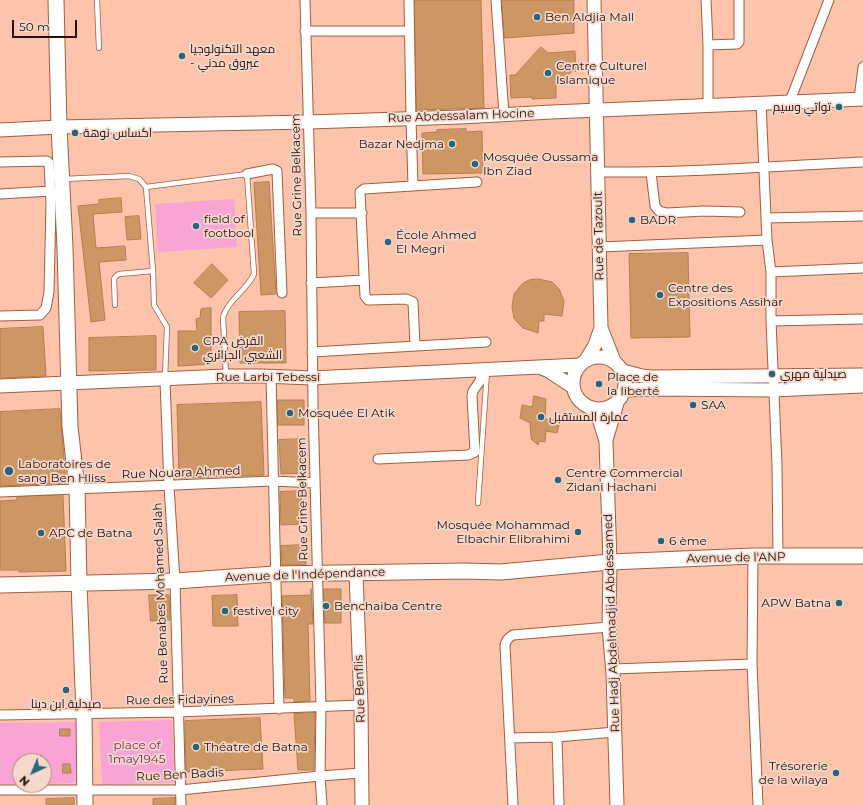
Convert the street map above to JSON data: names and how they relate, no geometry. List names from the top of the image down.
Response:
{
  "streets": {
    "main road": [
      "Rue Abdessalam Hocine",
      "Rue de Tazoult",
      "Rue Larbi Tebessi",
      "Avenue de l'ANP",
      "Avenue de l'Indépendance",
      "Rue Hadj Abdelmadjid Abdessamed",
      "Rue Benflis"
    ],
    "street": [
      "Rue Grine Belkacem",
      "Rue Nouara Ahmed",
      "Rue Benabes Mohamed Salah",
      "Rue des Fidayines",
      "Rue Ben Badis"
    ]
  },
  "crossings": [
    ["Rue Abdessalam Hocine", "Rue Grine Belkacem"],
    ["Rue Abdessalam Hocine", "Rue de Tazoult"],
    ["Rue Grine Belkacem", "Rue Larbi Tebessi"],
    ["Rue Grine Belkacem", "Rue Nouara Ahmed"],
    ["Rue Grine Belkacem", "Avenue de l'Indépendance"],
    ["Rue Grine Belkacem", "Rue des Fidayines"],
    ["Rue Grine Belkacem", "Rue Ben Badis"],
    ["Rue de Tazoult", "Rue Larbi Tebessi"],
    ["Rue de Tazoult", "Rue Hadj Abdelmadjid Abdessamed"],
    ["Rue Larbi Tebessi", "Rue Benabes Mohamed Salah"],
    ["Rue Larbi Tebessi", "Rue Hadj Abdelmadjid Abdessamed"],
    ["Rue Nouara Ahmed", "Rue Benabes Mohamed Salah"],
    ["Avenue de l'ANP", "Avenue de l'Indépendance"],
    ["Avenue de l'ANP", "Rue Hadj Abdelmadjid Abdessamed"],
    ["Avenue de l'Indépendance", "Rue Benabes Mohamed Salah"],
    ["Avenue de l'Indépendance", "Rue Hadj Abdelmadjid Abdessamed"],
    ["Avenue de l'Indépendance", "Rue Benflis"],
    ["Rue Benabes Mohamed Salah", "Rue des Fidayines"],
    ["Rue Benabes Mohamed Salah", "Rue Ben Badis"],
    ["Rue Benflis", "Rue des Fidayines"],
    ["Rue Benflis", "Rue Ben Badis"]
  ],
  "parks": ["place of 1may1945"],
  "places": [
    "Ben Aldjia Mall",
    "معهد التكنولوجيا - عبروق مدني",
    "Centre Culturel Islamique",
    "تواتي وسيم",
    "اكساس نوهة",
    "Bazar Nedjma",
    "Mosquée Oussama Ibn Ziad",
    "BADR",
    "field of footbool",
    "École Ahmed El Megri",
    "Centre des Expositions Assihar",
    "CPA القرض الشعبي الجزائري",
    "صيدلية مهري",
    "Place de la liberté",
    "SAA",
    "Mosquée El Atik",
    "عمارة المستقبل",
    "Laboratoires de sang Ben Hliss",
    "Centre Commercial Zidani Hachani",
    "Mosquée Mohammad Elbachir Elibrahimi",
    "APC de Batna",
    "6 ème",
    "APW Batna",
    "Benchaiba Centre",
    "festivel city",
    "صيدلية ابن دينا",
    "Théatre de Batna",
    "Trésorerie de la wilaya"
  ],
  "scale_bar": "50 m",
  "north": "bottom left"
}
